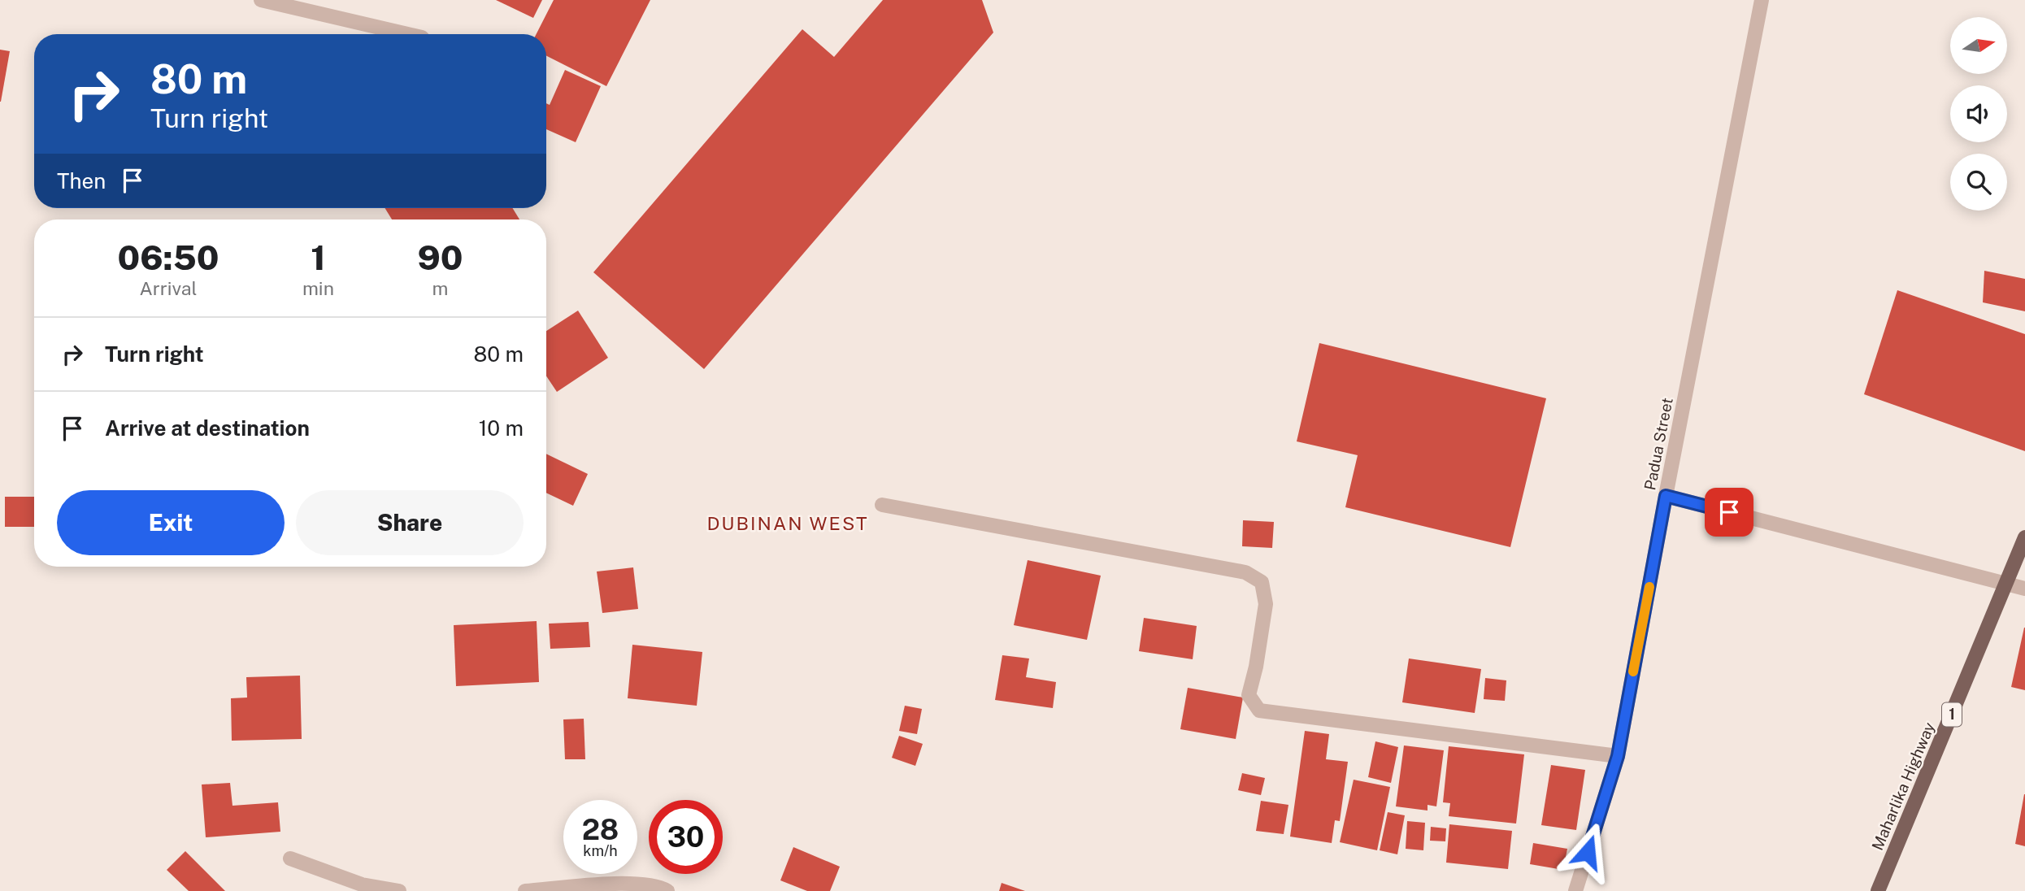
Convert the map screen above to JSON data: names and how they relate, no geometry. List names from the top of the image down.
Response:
{
  "streets": {
    "main road": ["1", "Maharlika Highway"],
    "street": ["Padua Street"]
  },
  "districts": ["DUBINAN WEST"],
  "north": "right",
  "page": {
    "turn": ["80 m", "Turn right"],
    "then": "Then",
    "eta": [
      "06:50",
      "Arrival",
      "1",
      "min",
      "90",
      "m"
    ],
    "list": [
      {
        "name": "Turn right",
        "value": "80 m"
      },
      {
        "name": "Arrive at destination",
        "value": "10 m"
      }
    ],
    "buttons": ["Exit", "Share"],
    "speed": "28 km/h",
    "limit": "30"
  }
}
